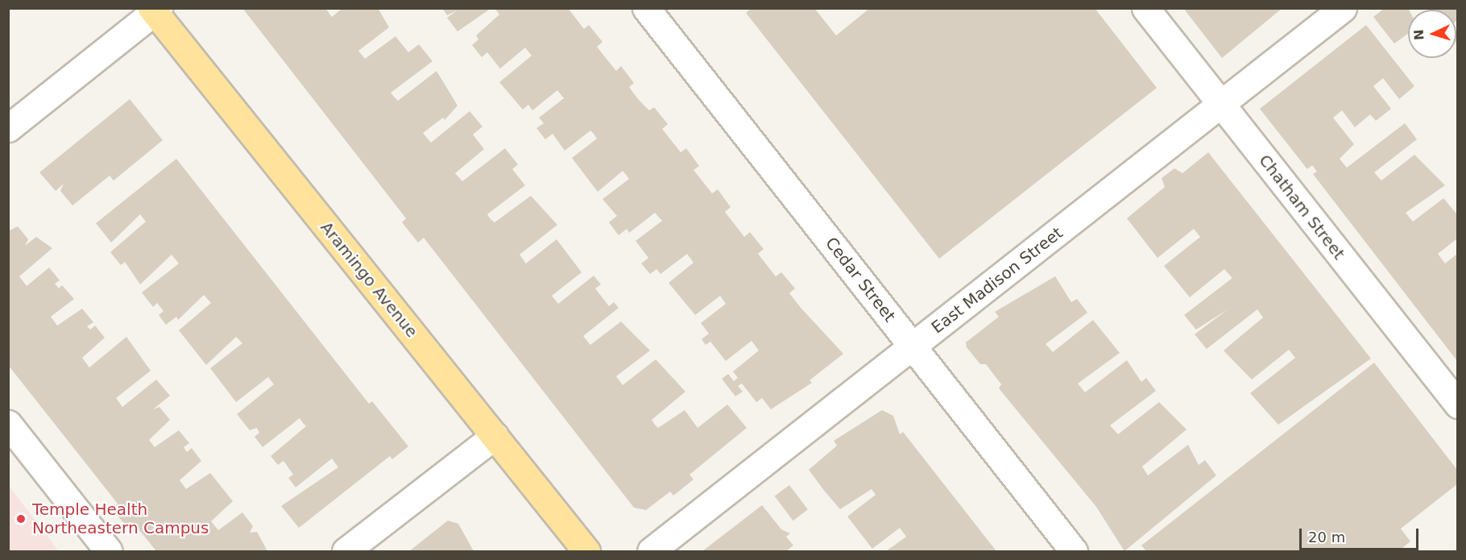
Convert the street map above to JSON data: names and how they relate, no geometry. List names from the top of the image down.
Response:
{
  "streets": {
    "main road": ["Aramingo Avenue"],
    "street": ["Chatham Street", "Cedar Street", "East Madison Street"]
  },
  "crossings": [
    ["Chatham Street", "East Madison Street"],
    ["Cedar Street", "East Madison Street"]
  ],
  "places": ["Temple Health Northeastern Campus"],
  "scale_bar": "20 m",
  "north": "left"
}
